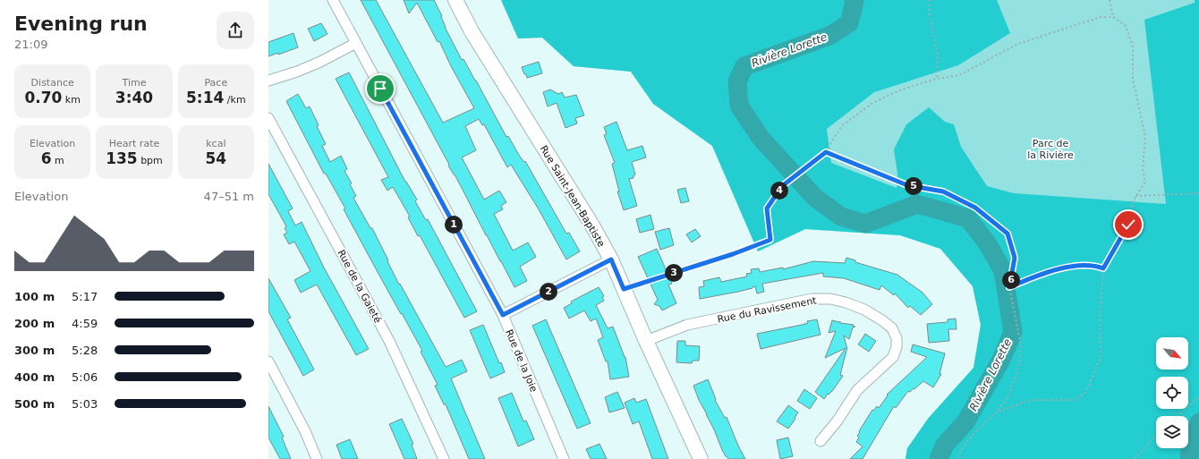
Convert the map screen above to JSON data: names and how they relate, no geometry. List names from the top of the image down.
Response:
{
  "streets": {
    "street": [
      "Rue Saint-Jean-Baptiste",
      "Rue de la Gaieté",
      "Rue du Ravissement",
      "Rue de la Joie"
    ]
  },
  "crossings": [
    ["Rue Saint-Jean-Baptiste", "Rue du Ravissement"]
  ],
  "water": ["Rivière Lorette"],
  "parks": ["Parc de la Rivière"],
  "north": "bottom right",
  "page": {
    "heading": ["Evening run", "21:09"],
    "stats": [
      ["Distance", "0.70 km"],
      ["Time", "3:40"],
      ["Pace", "5:14 /km"],
      ["Elevation", "6 m"],
      ["Heart rate", "135 bpm"],
      ["kcal", "54"]
    ],
    "pins": [
      "5",
      "4",
      "1",
      "3",
      "6",
      "2"
    ],
    "chart": ["Elevation", "47–51 m"],
    "list": [
      {
        "name": "100 m",
        "note": "5:17"
      },
      {
        "name": "200 m",
        "note": "4:59"
      },
      {
        "name": "300 m",
        "note": "5:28"
      },
      {
        "name": "400 m",
        "note": "5:06"
      },
      {
        "name": "500 m",
        "note": "5:03"
      }
    ]
  }
}
